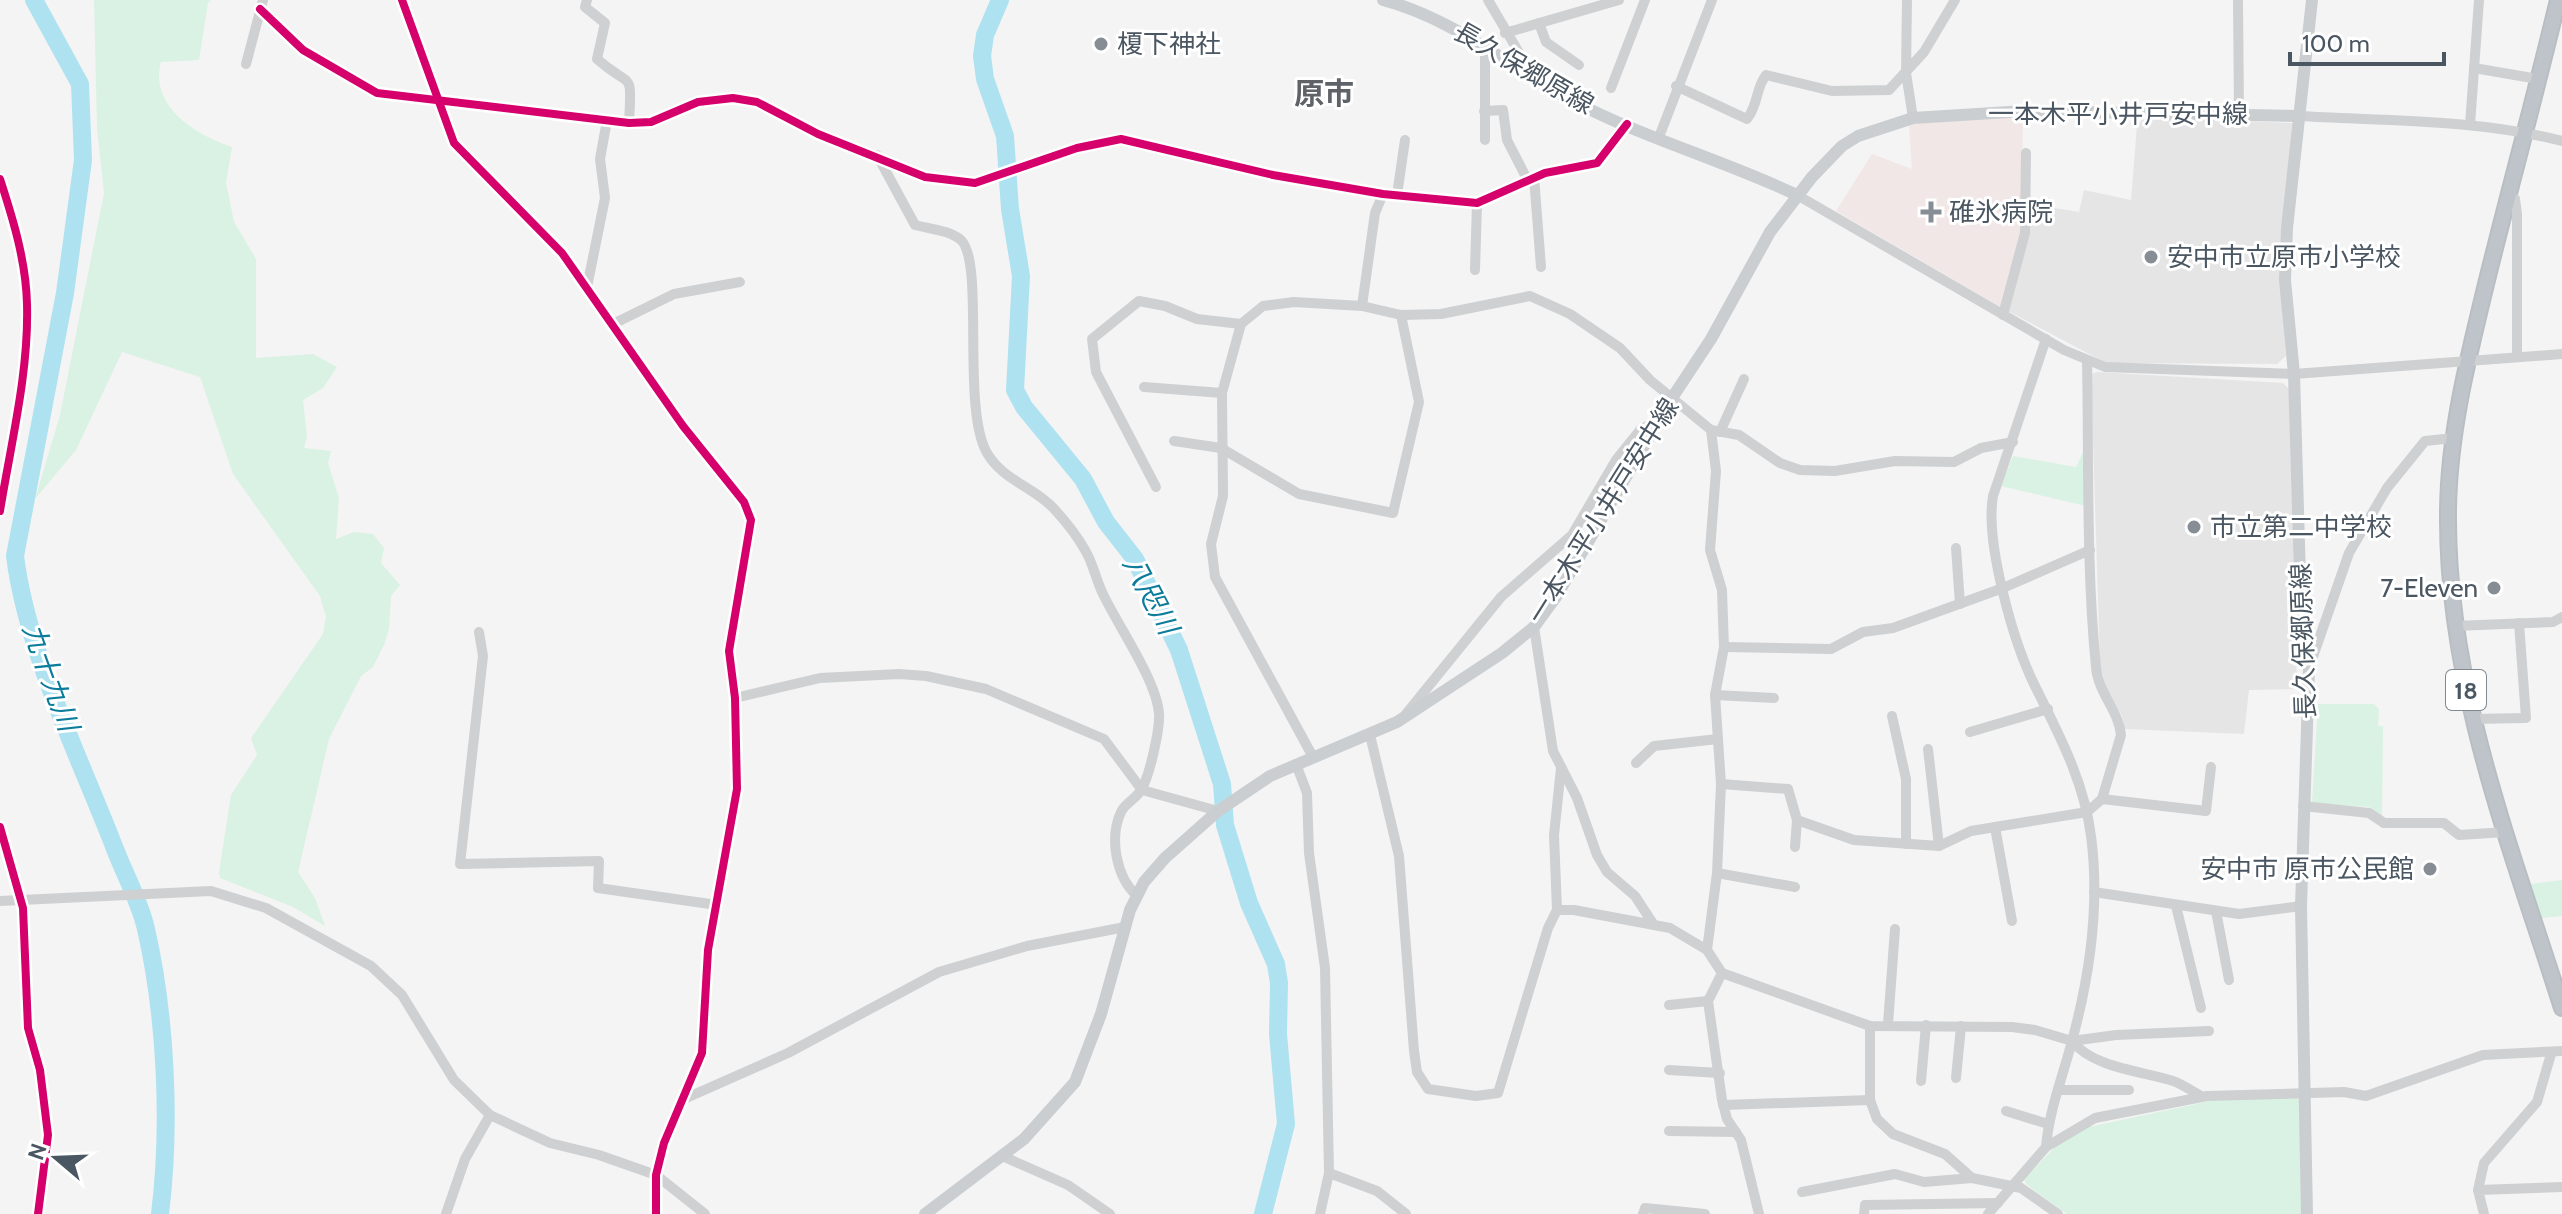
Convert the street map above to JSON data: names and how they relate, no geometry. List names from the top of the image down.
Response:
{
  "streets": {
    "highway": ["18"],
    "main road": ["長久保郷原線", "一本木平小井戸安中線"]
  },
  "crossings": [
    ["長久保郷原線", "一本木平小井戸安中線"]
  ],
  "districts": ["原市"],
  "water": ["八咫川", "九十九川"],
  "places": {
    "other": [
      "榎下神社",
      "安中市立原市小学校",
      "市立第二中学校",
      "7-Eleven",
      "安中市 原市公民館"
    ],
    "health": ["碓氷病院"]
  },
  "scale_bar": "100 m",
  "north": "left"
}
